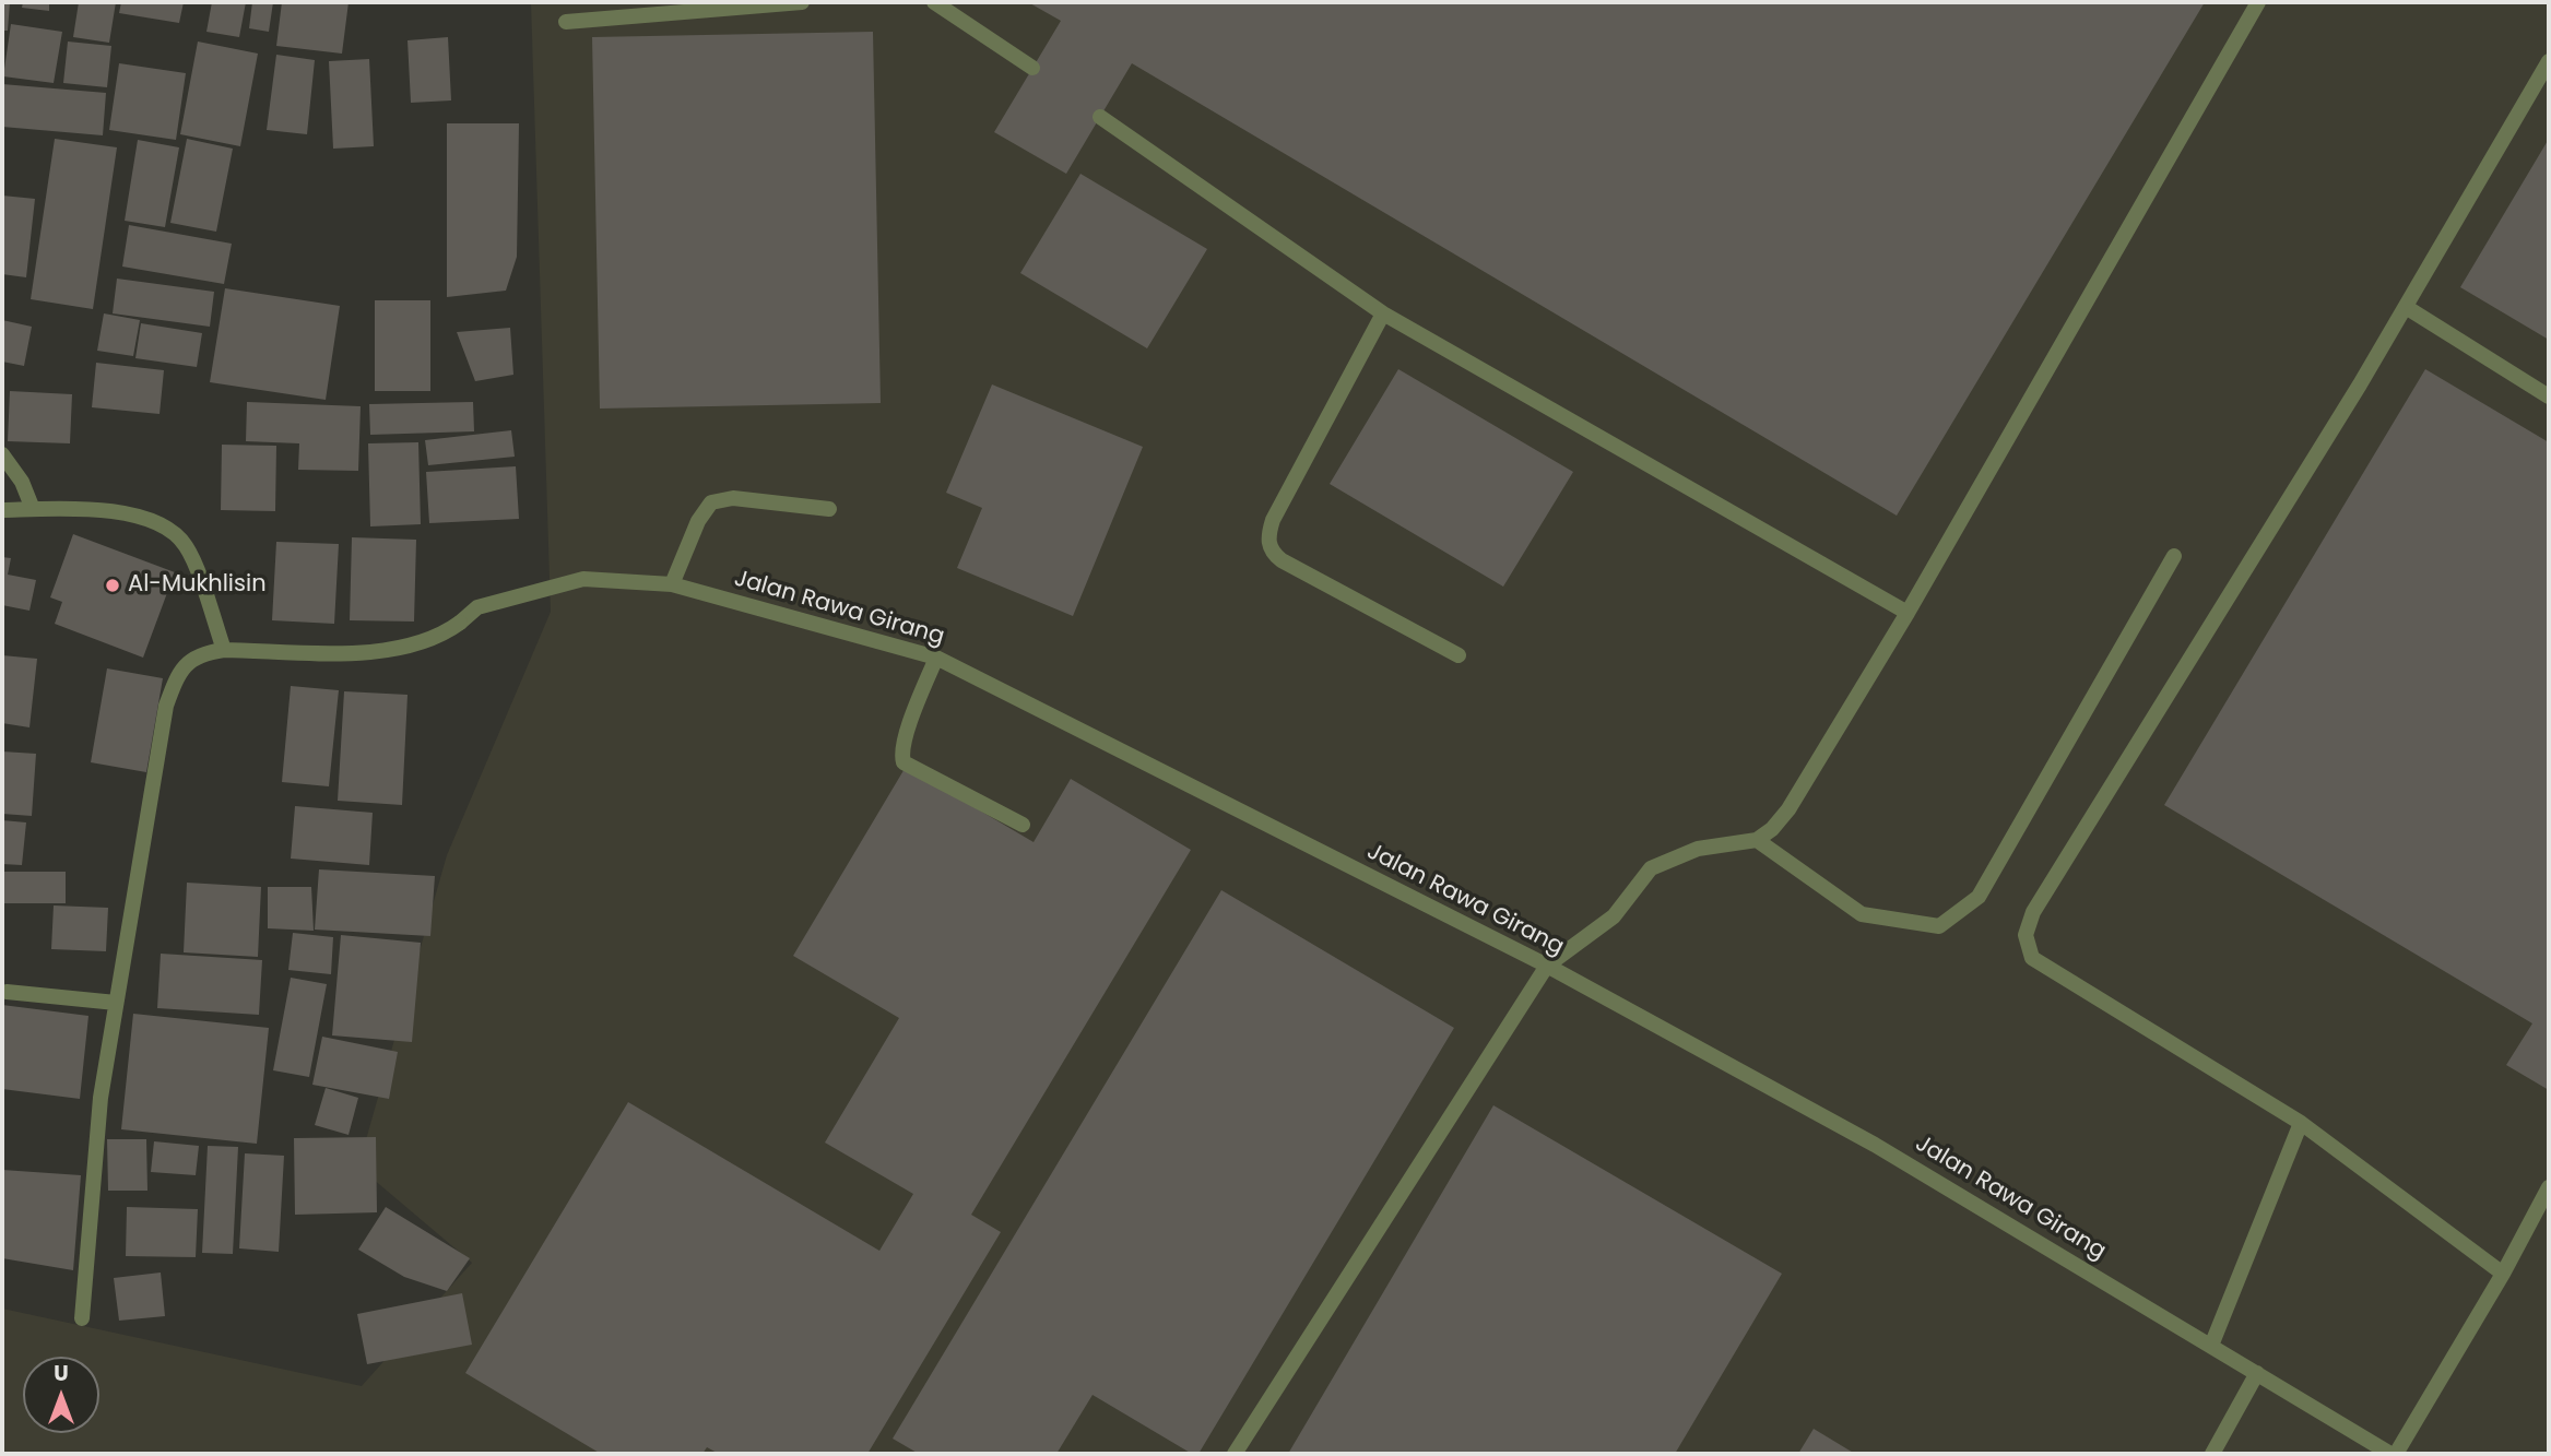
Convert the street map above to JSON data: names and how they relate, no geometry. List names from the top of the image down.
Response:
{
  "streets": {
    "street": ["Jalan Rawa Girang"]
  },
  "places": ["Al-Mukhlisin"],
  "north": "top"
}
